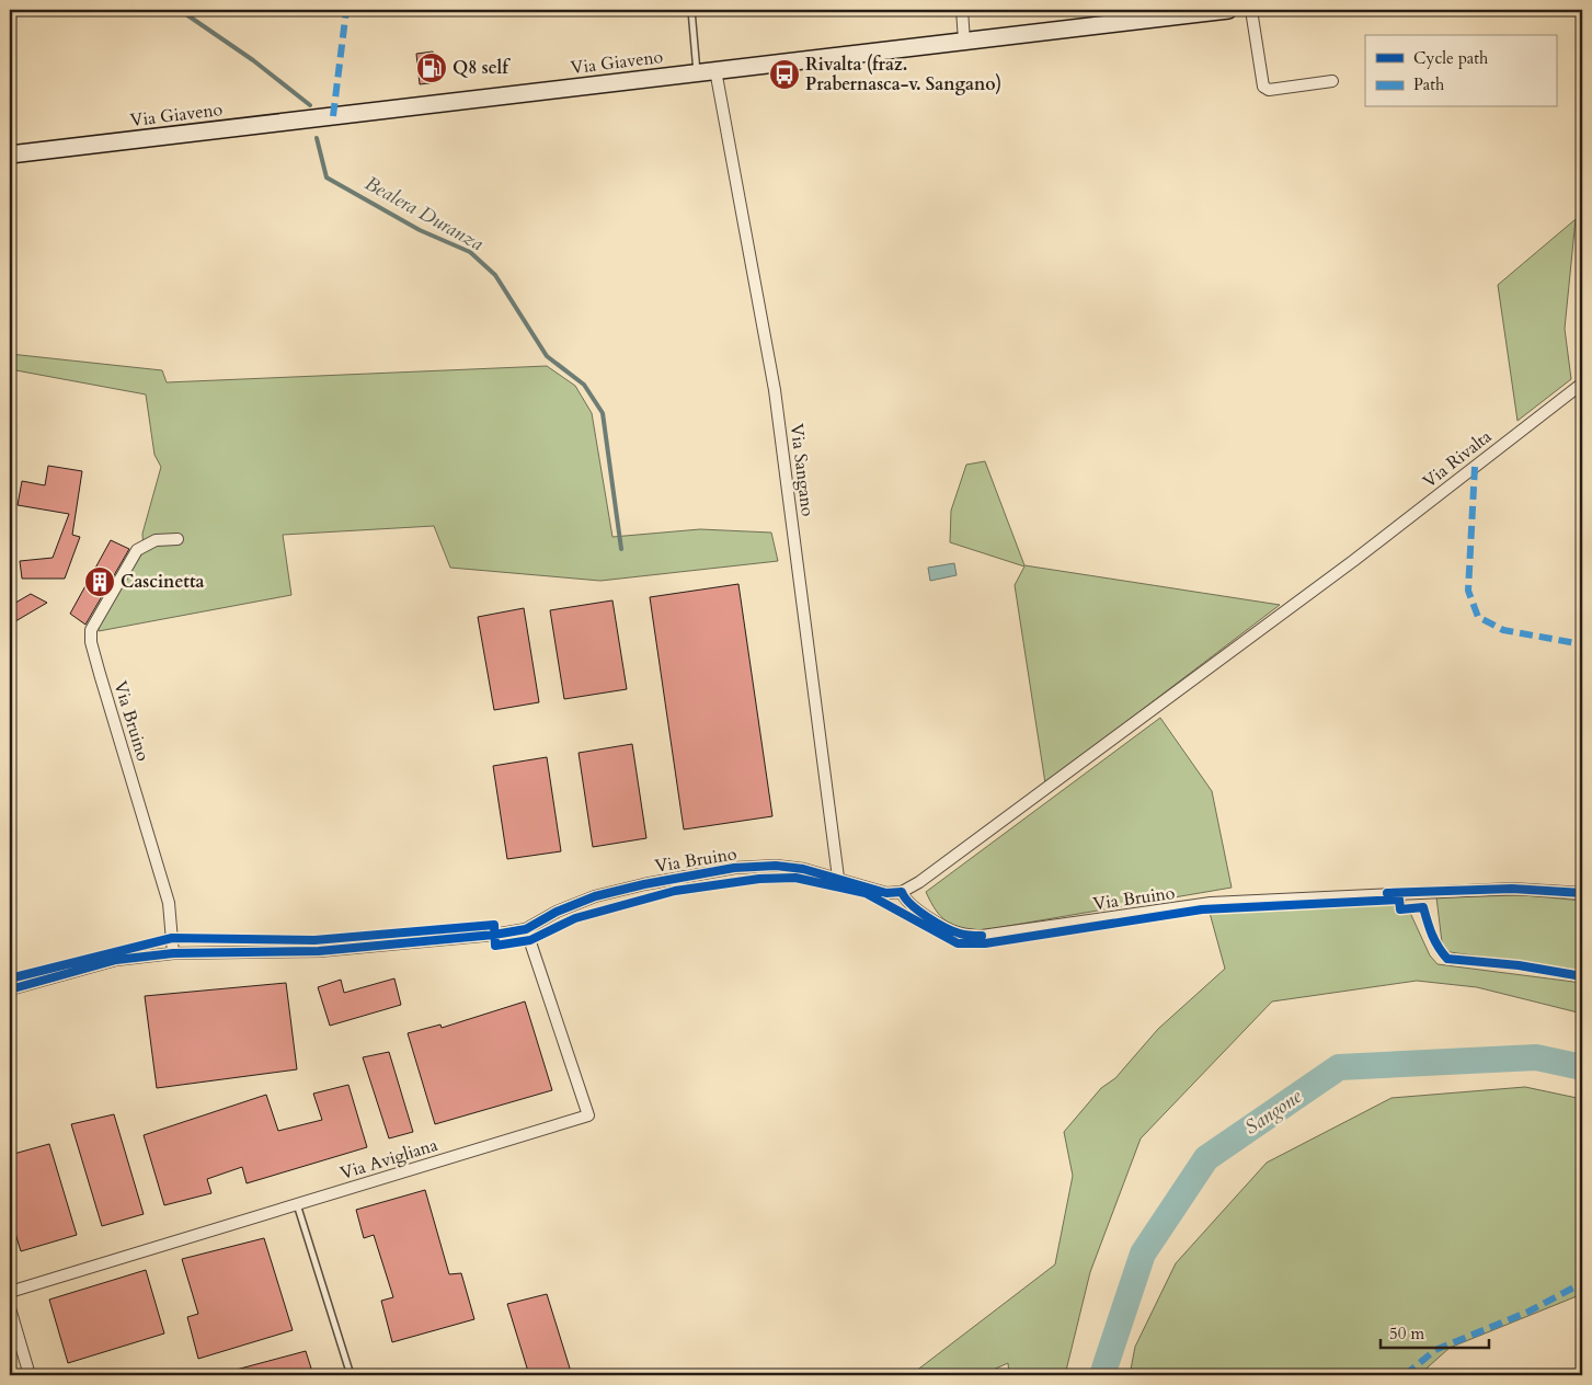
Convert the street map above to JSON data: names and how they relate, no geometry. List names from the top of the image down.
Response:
{
  "streets": {
    "main road": ["Via Giaveno"],
    "street": [
      "Via Rivalta",
      "Via Sangano",
      "Via Bruino",
      "Via Avigliana"
    ]
  },
  "crossings": [
    ["Via Giaveno", "Via Sangano"],
    ["Via Rivalta", "Via Bruino"],
    ["Via Sangano", "Via Bruino"],
    ["Via Bruino", "Via Avigliana"]
  ],
  "water": ["Bealera Duranza", "Sangone"],
  "places": {
    "fuel station": ["Q8 self"],
    "bus stop": ["Rivalta (fraz. Prabernasca-v. Sangano)"],
    "building": ["Cascinetta"]
  },
  "legend": ["Cycle path", "Path"],
  "scale_bar": "50 m"
}
